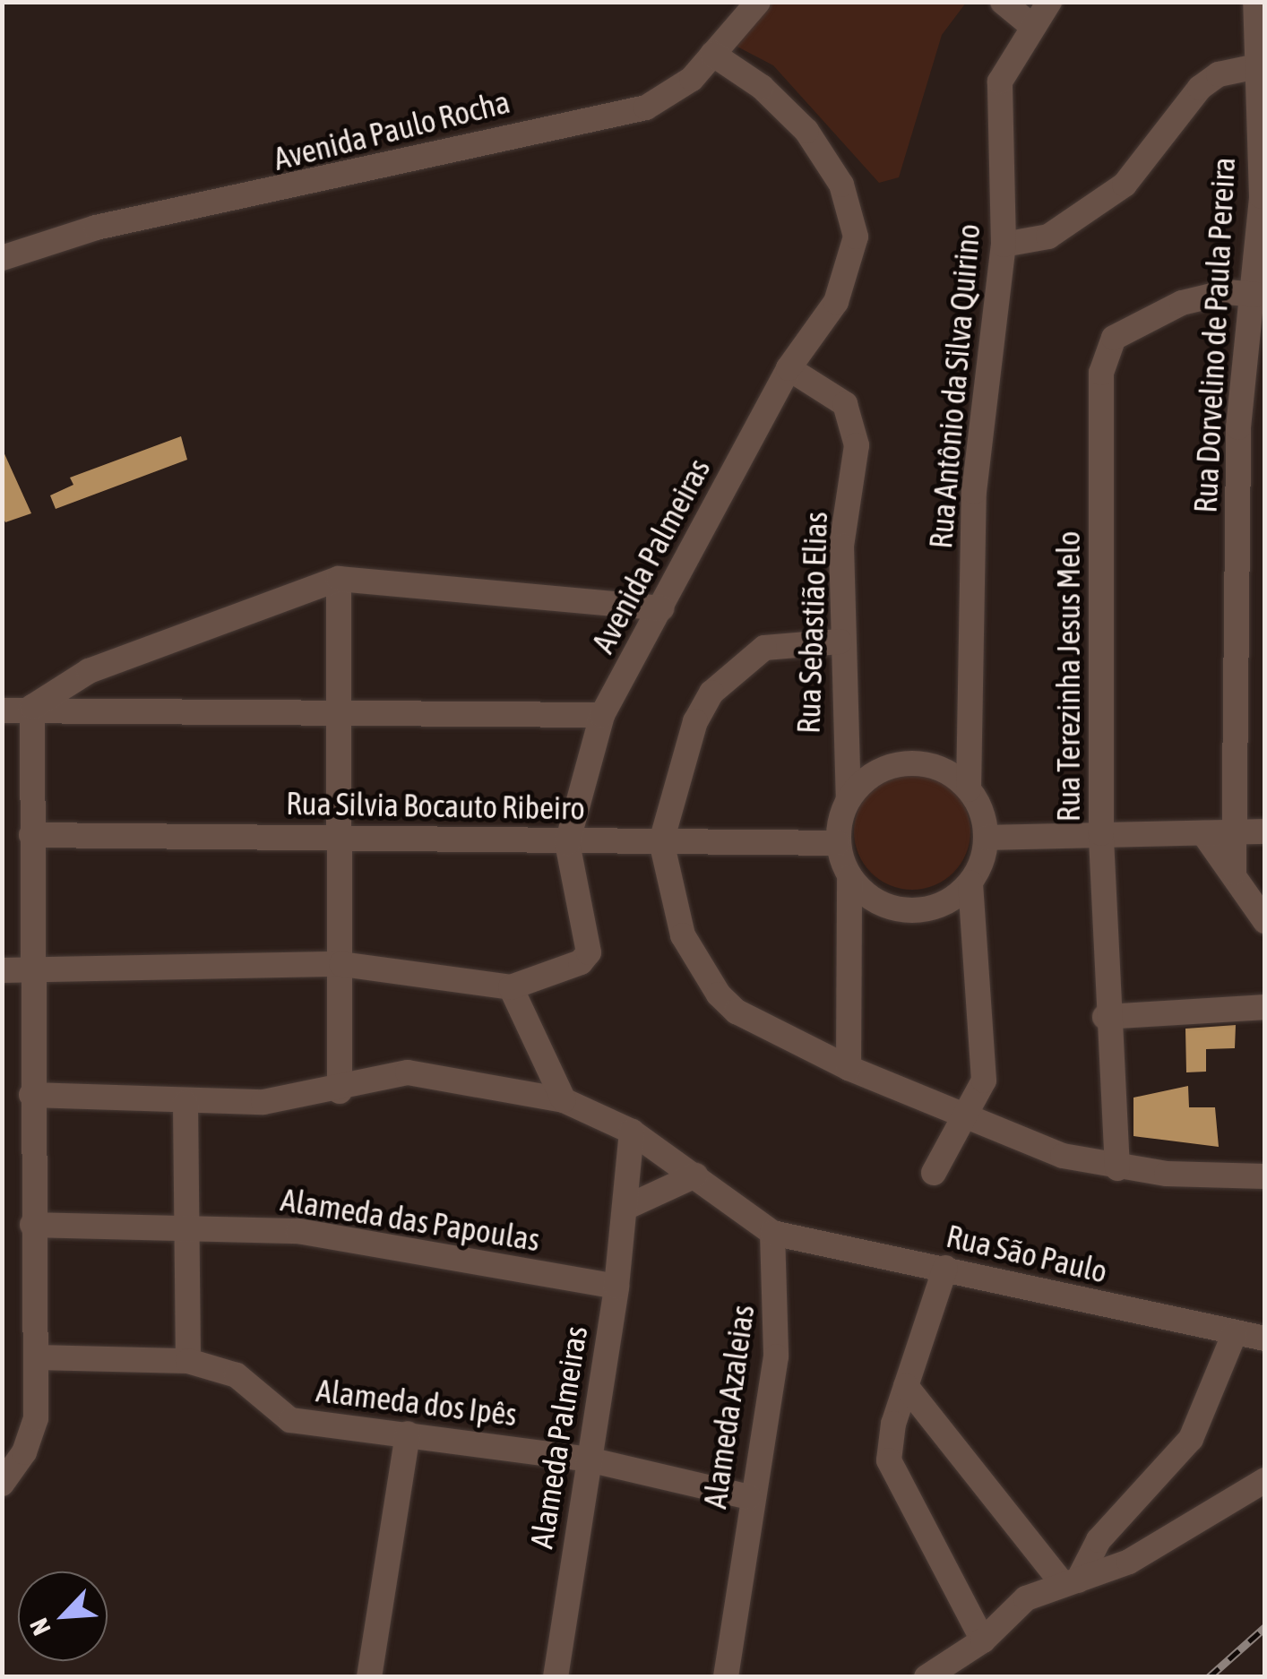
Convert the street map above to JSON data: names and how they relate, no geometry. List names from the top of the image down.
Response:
{
  "streets": {
    "street": [
      "Avenida Paulo Rocha",
      "Rua Dorvelino de Paula Pereira",
      "Rua Antônio da Silva Quirino",
      "Avenida Palmeiras",
      "Rua Sebastião Elias",
      "Rua Terezinha Jesus Melo",
      "Rua Silvia Bocauto Ribeiro",
      "Alameda das Papoulas",
      "Rua São Paulo",
      "Alameda dos Ipês",
      "Alameda Azaleias",
      "Alameda Palmeiras"
    ]
  },
  "crossings": [
    ["Avenida Paulo Rocha", "Avenida Palmeiras"],
    ["Rua Dorvelino de Paula Pereira", "Rua Terezinha Jesus Melo"],
    ["Rua Antônio da Silva Quirino", "Rua Sebastião Elias"],
    ["Rua Antônio da Silva Quirino", "Rua Silvia Bocauto Ribeiro"],
    ["Avenida Palmeiras", "Rua Sebastião Elias"],
    ["Avenida Palmeiras", "Rua Silvia Bocauto Ribeiro"],
    ["Rua Sebastião Elias", "Rua Silvia Bocauto Ribeiro"],
    ["Alameda das Papoulas", "Alameda Palmeiras"],
    ["Rua São Paulo", "Alameda Azaleias"],
    ["Alameda dos Ipês", "Alameda Azaleias"],
    ["Alameda dos Ipês", "Alameda Palmeiras"]
  ],
  "north": "bottom left"
}
